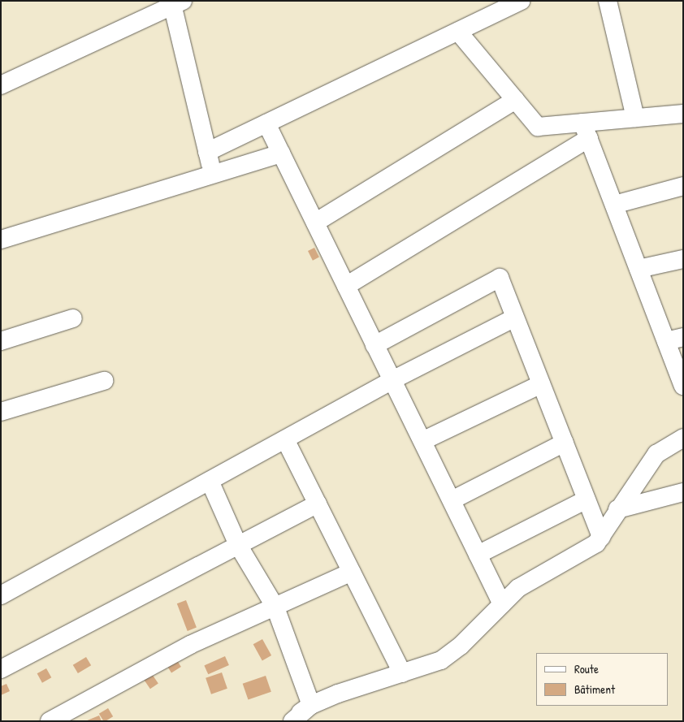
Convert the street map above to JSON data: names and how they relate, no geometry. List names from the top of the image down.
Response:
{
  "legend": ["Route", "Bâtiment"]
}
